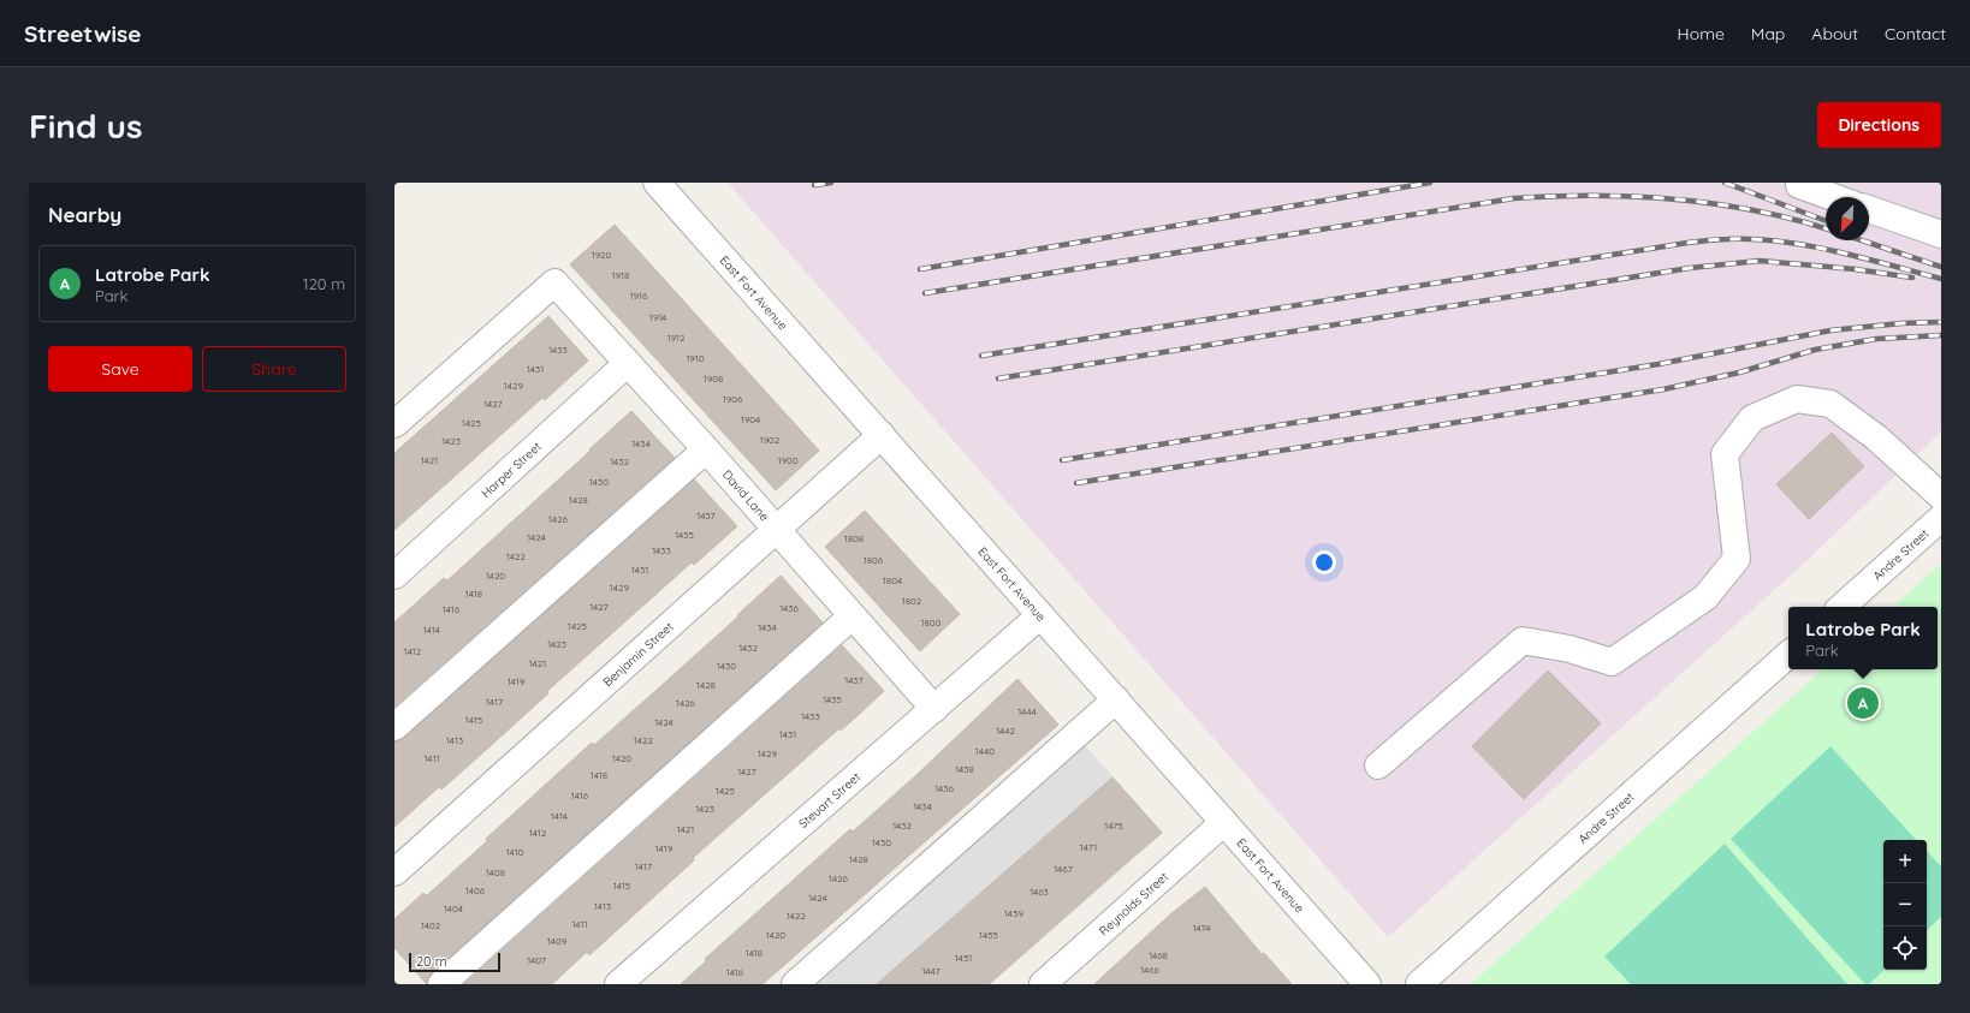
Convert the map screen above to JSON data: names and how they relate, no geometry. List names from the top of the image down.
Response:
{
  "streets": {
    "street": [
      "East Fort Avenue",
      "Harper Street",
      "David Lane",
      "Andre Street",
      "Benjamin Street",
      "Steuart Street",
      "Reynolds Street"
    ]
  },
  "crossings": [
    ["East Fort Avenue", "Benjamin Street"],
    ["East Fort Avenue", "Steuart Street"],
    ["East Fort Avenue", "Reynolds Street"],
    ["Harper Street", "David Lane"],
    ["David Lane", "Benjamin Street"],
    ["David Lane", "Steuart Street"]
  ],
  "house_numbers": [
    "1920",
    "1918",
    "1916",
    "1914",
    "1912",
    "1433",
    "1910",
    "1431",
    "1908",
    "1429",
    "1906",
    "1427",
    "1904",
    "1425",
    "1902",
    "1423",
    "1434",
    "1421",
    "1900",
    "1432",
    "1430",
    "1428",
    "1437",
    "1426",
    "1435",
    "1424",
    "1808",
    "1433",
    "1422",
    "1806",
    "1431",
    "1420",
    "1804",
    "1429",
    "1418",
    "1802",
    "1427",
    "1436",
    "1416",
    "1800",
    "1425",
    "1434",
    "1414",
    "1423",
    "1432",
    "1412",
    "1421",
    "1430",
    "1437",
    "1419",
    "1428",
    "1435",
    "1417",
    "1426",
    "1444",
    "1433",
    "1415",
    "1424",
    "1442",
    "1431",
    "1413",
    "1422",
    "1440",
    "1429",
    "1411",
    "1420",
    "1438",
    "1427",
    "1418",
    "1436",
    "1425",
    "1416",
    "1434",
    "1423",
    "1414",
    "1432",
    "1475",
    "1421",
    "1412",
    "1430",
    "1471",
    "1419",
    "1410",
    "1428",
    "1417",
    "1467",
    "1408",
    "1426",
    "1415",
    "1406",
    "1463",
    "1424",
    "1413",
    "1404",
    "1459",
    "1422",
    "1411",
    "1402",
    "1474",
    "1420",
    "1455",
    "1409",
    "1418",
    "1468",
    "1451",
    "1407",
    "1466",
    "1447",
    "1416"
  ],
  "scale_bar": "20 m",
  "north": "bottom left",
  "page": {
    "header": "Streetwise",
    "nav": [
      "Home",
      "Map",
      "About",
      "Contact"
    ],
    "buttons": [
      "Directions",
      ["Save", "Share"]
    ],
    "title": "Find us",
    "heading": "Nearby",
    "list": [
      {
        "mark": "A",
        "name": "Latrobe Park",
        "note": "Park",
        "value": "120 m"
      }
    ],
    "popup": ["Latrobe Park", "Park"],
    "pins": "A",
    "map_buttons": ["+", "−"],
    "scale": "20 m"
  }
}
